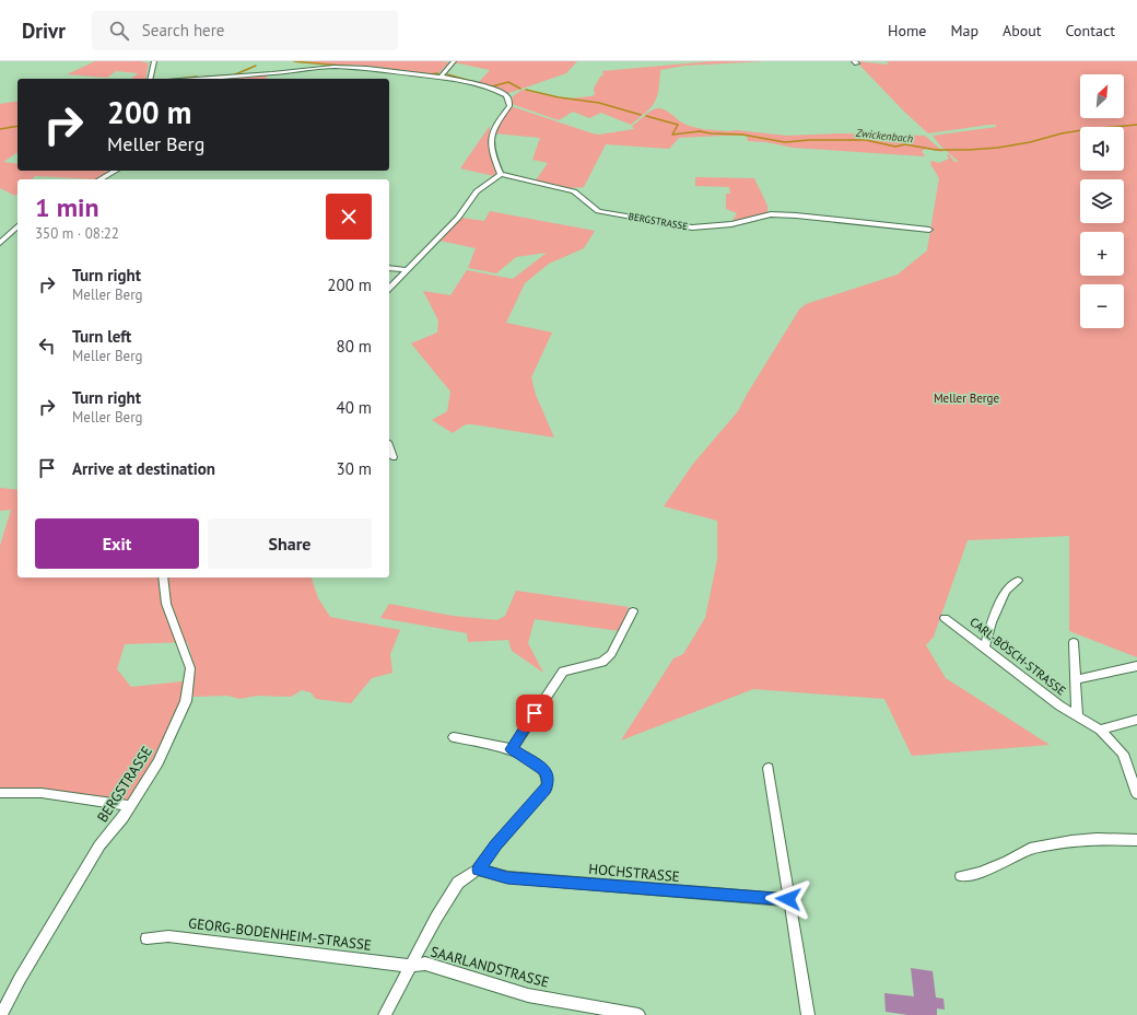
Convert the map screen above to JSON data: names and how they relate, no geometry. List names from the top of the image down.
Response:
{
  "streets": {
    "street": [
      "BERGSTRASSE",
      "CARL-BÖSCH-STRASSE",
      "HOCHSTRASSE",
      "GEORG-BODENHEIM-STRASSE",
      "SAARLANDSTRASSE"
    ]
  },
  "crossings": [
    ["GEORG-BODENHEIM-STRASSE", "SAARLANDSTRASSE"]
  ],
  "water": ["Zwickenbach"],
  "parks": ["Meller Berge"],
  "north": "top right",
  "page": {
    "header": "Drivr",
    "search": "Search here",
    "nav": [
      "Home",
      "Map",
      "About",
      "Contact"
    ],
    "map_buttons": ["+", "−"],
    "turn": ["200 m", "Meller Berg"],
    "heading": ["1 min", "350 m · 08:22"],
    "list": [
      {
        "name": "Turn right",
        "note": "Meller Berg",
        "value": "200 m"
      },
      {
        "name": "Turn left",
        "note": "Meller Berg",
        "value": "80 m"
      },
      {
        "name": "Turn right",
        "note": "Meller Berg",
        "value": "40 m"
      },
      {
        "name": "Arrive at destination",
        "value": "30 m"
      }
    ],
    "buttons": ["Exit", "Share"]
  }
}
